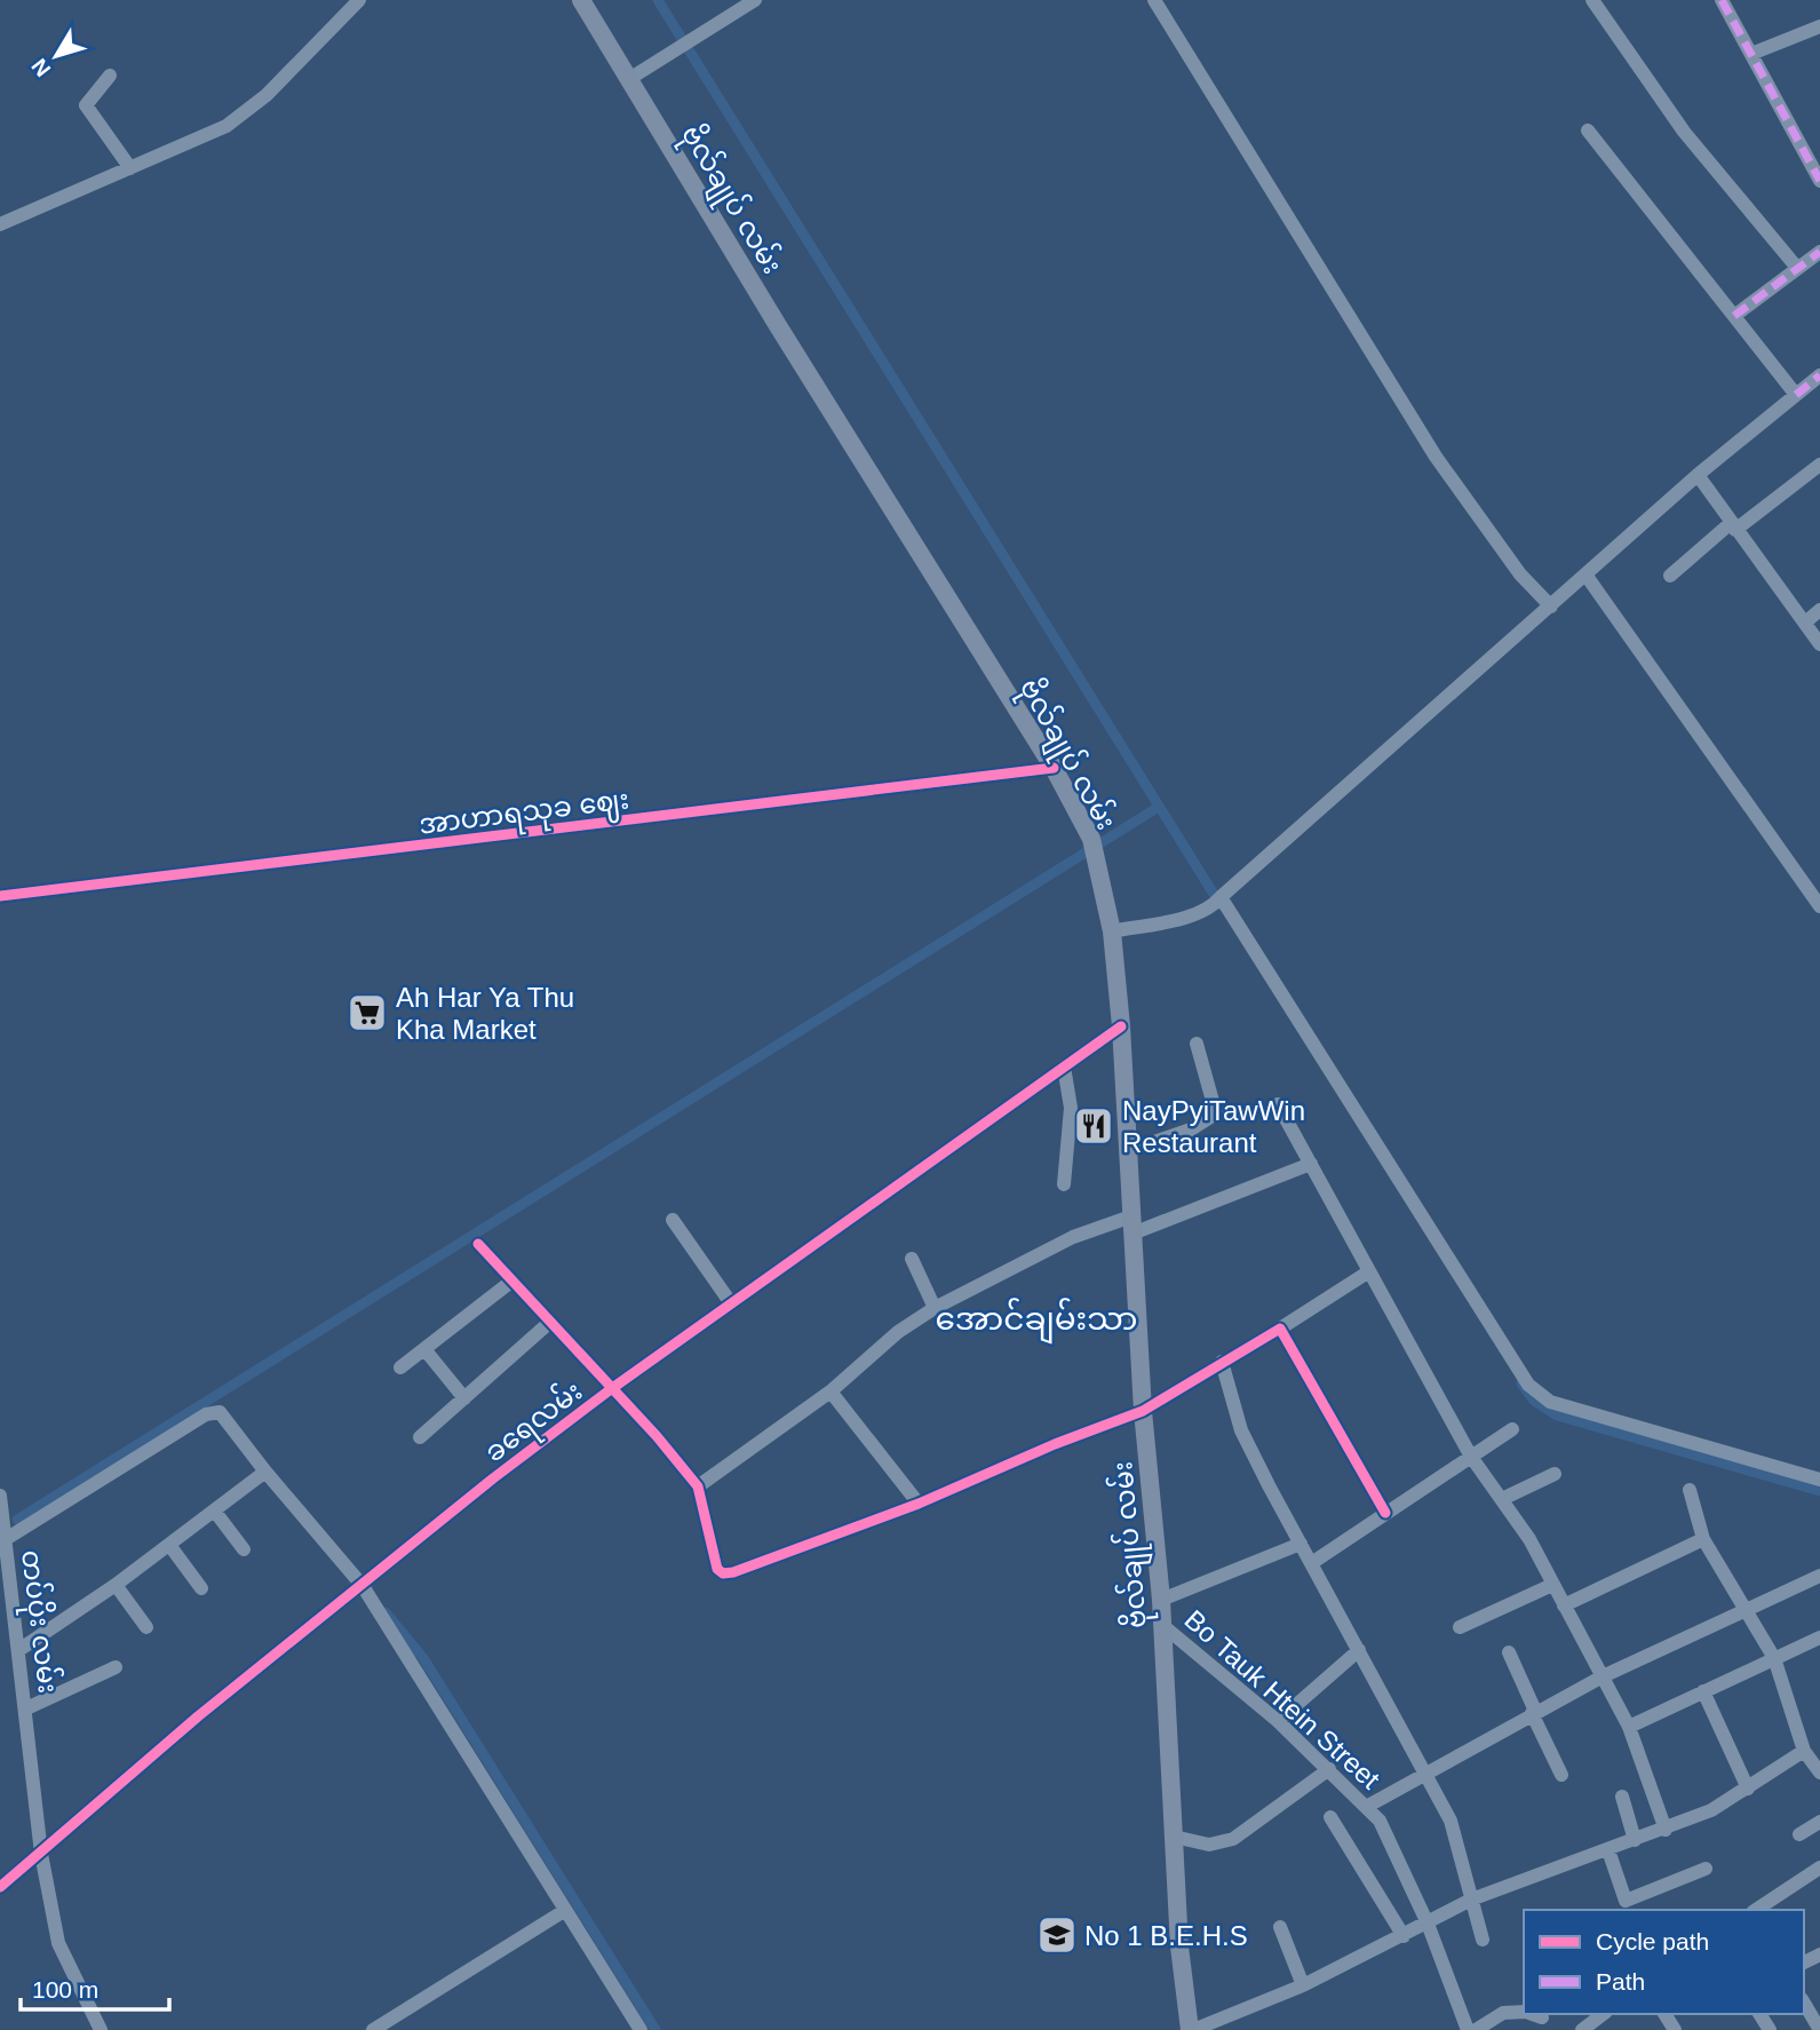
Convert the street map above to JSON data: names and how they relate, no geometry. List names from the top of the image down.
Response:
{
  "streets": {
    "main road": ["ဗိုလ်ချုပ် လမ်း"],
    "street": [
      "အာဟာရသုခ ဈေး",
      "ခရေလမ်း",
      "တပ်ပိုး လမ်း",
      "Bo Tauk Htein Street"
    ]
  },
  "crossings": [
    ["ဗိုလ်ချုပ် လမ်း", "အာဟာရသုခ ဈေး"],
    ["ဗိုလ်ချုပ် လမ်း", "ခရေလမ်း"],
    ["ဗိုလ်ချုပ် လမ်း", "Bo Tauk Htein Street"],
    ["ခရေလမ်း", "တပ်ပိုး လမ်း"]
  ],
  "districts": ["အောင်ချမ်းသာ"],
  "places": {
    "supermarket": ["Ah Har Ya Thu Kha Market"],
    "restaurant": ["NayPyiTawWin Restaurant"],
    "school or university": ["No 1 B.E.H.S"]
  },
  "legend": ["Cycle path", "Path"],
  "scale_bar": "100 m",
  "north": "bottom left"
}
